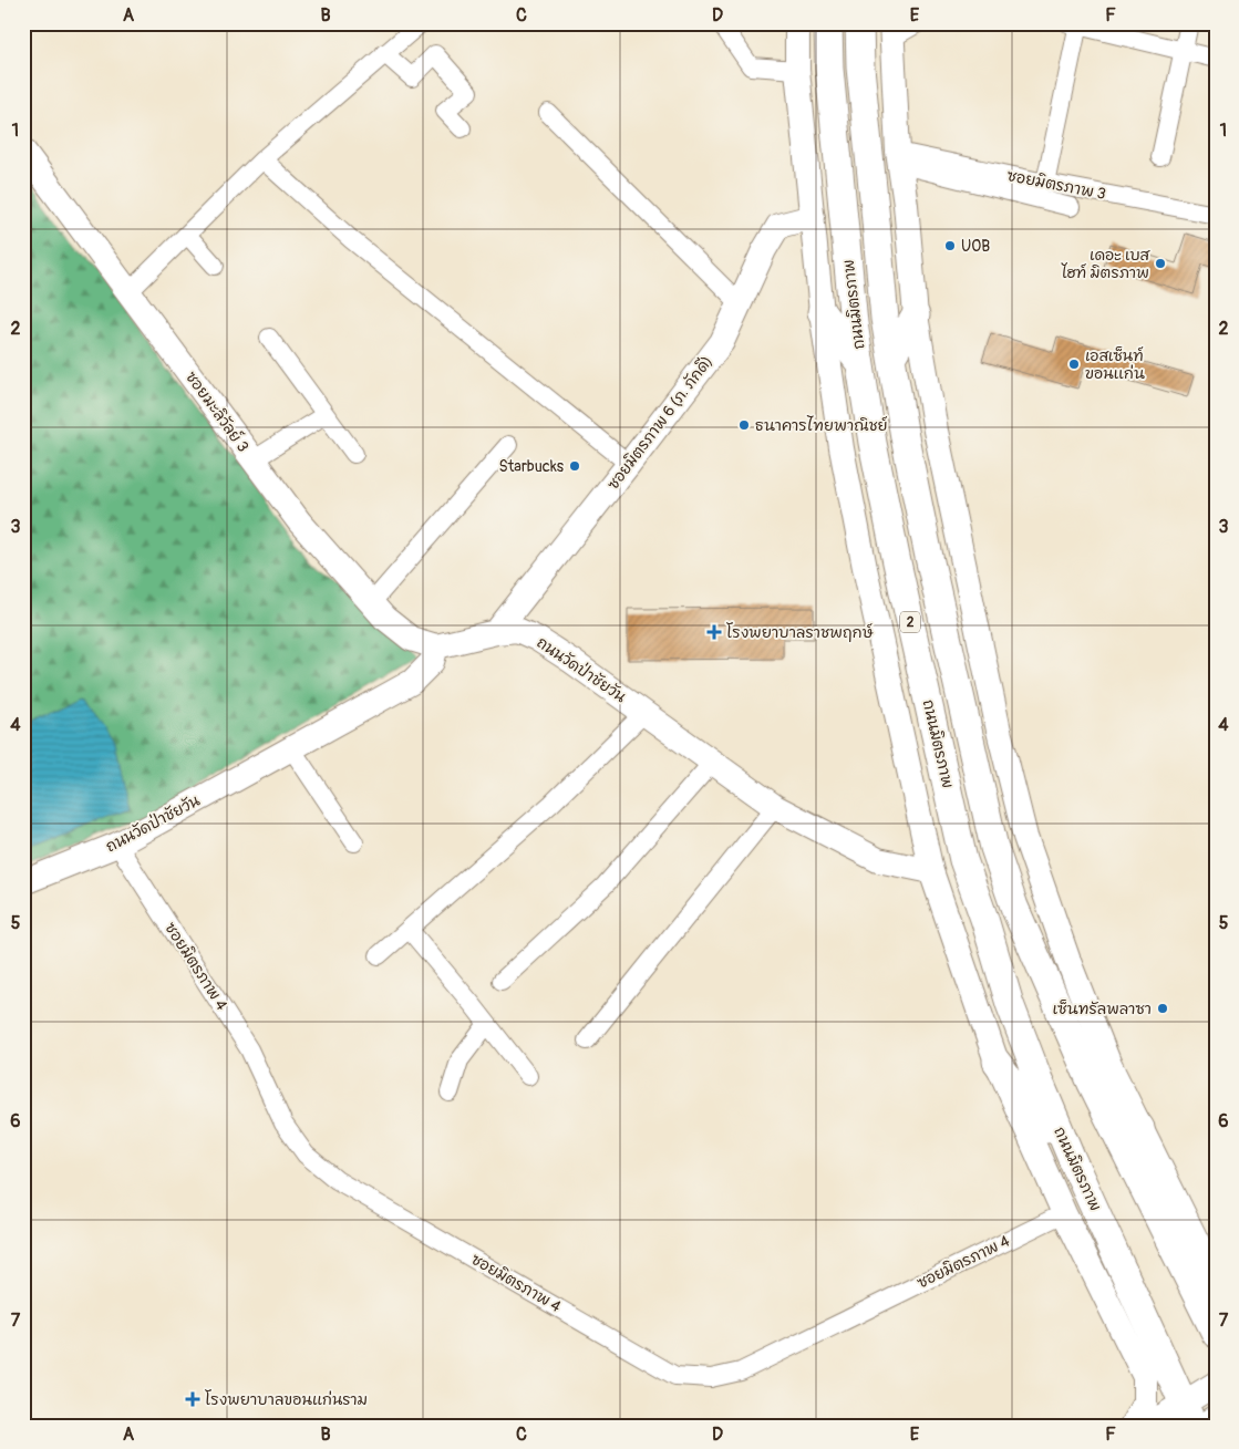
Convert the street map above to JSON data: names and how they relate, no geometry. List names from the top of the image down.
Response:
{
  "streets": {
    "main road": [
      "ถนนมิตรภาพ",
      "ซอยมะลิวัลย์ 3",
      "ซอยมิตรภาพ 6 (ภ. ภักดี)",
      "2",
      "ถนนวัดป่าชัยวัน"
    ],
    "street": ["ซอยมิตรภาพ 3", "ซอยมิตรภาพ 4"]
  },
  "crossings": [
    ["ถนนมิตรภาพ", "ซอยมิตรภาพ 6 (ภ. ภักดี)"],
    ["ถนนมิตรภาพ", "ถนนวัดป่าชัยวัน"],
    ["ถนนมิตรภาพ", "ซอยมิตรภาพ 4"],
    ["ซอยมะลิวัลย์ 3", "ถนนวัดป่าชัยวัน"],
    ["ซอยมิตรภาพ 6 (ภ. ภักดี)", "ถนนวัดป่าชัยวัน"],
    ["ถนนวัดป่าชัยวัน", "ซอยมิตรภาพ 4"]
  ],
  "places": {
    "other": [
      "UOB",
      "เดอะ เบส ไฮท์ มิตรภาพ",
      "เอสเซ็นท์ ขอนแก่น",
      "ธนาคารไทยพาณิชย์",
      "Starbucks",
      "เซ็นทรัลพลาซา"
    ],
    "health": ["โรงพยาบาลราชพฤกษ์", "โรงพยาบาลขอนแก่นราม"]
  },
  "grid": {
    "columns": [
      "A",
      "B",
      "C",
      "D",
      "E",
      "F"
    ],
    "rows": [
      "1",
      "2",
      "3",
      "4",
      "5",
      "6",
      "7"
    ]
  }
}
